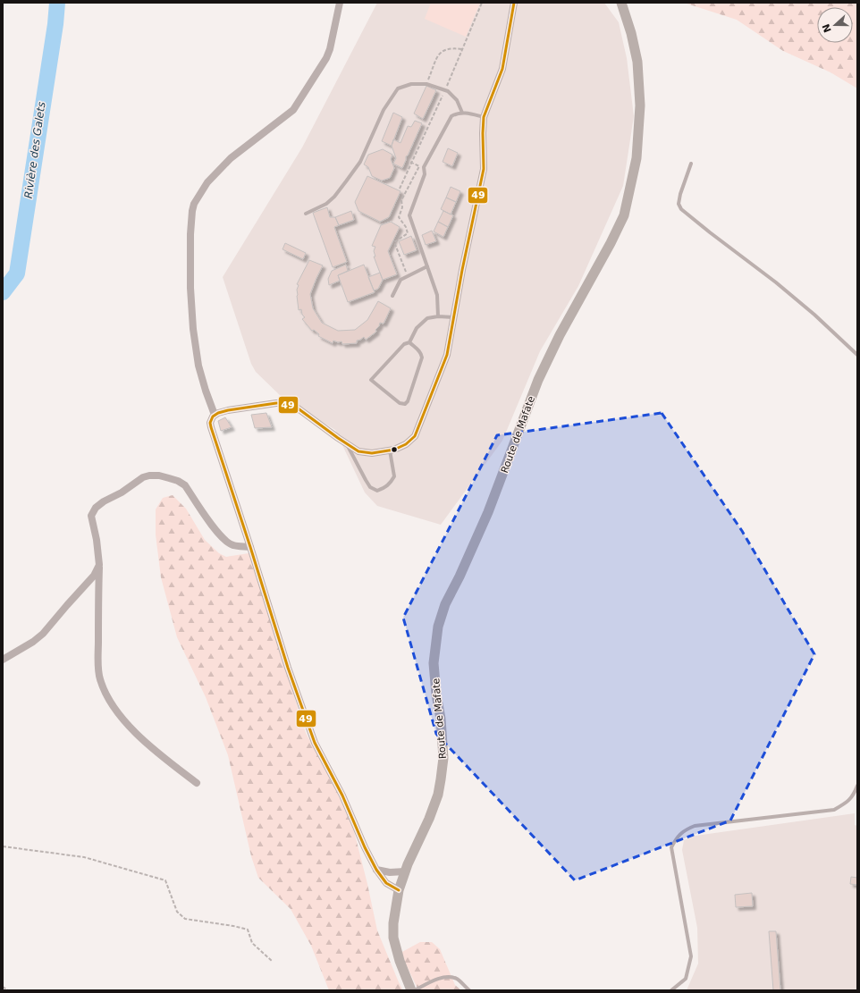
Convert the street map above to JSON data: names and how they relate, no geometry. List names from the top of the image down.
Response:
{
  "streets": {
    "main road": ["Route de Mafate"]
  },
  "water": ["Rivière des Galets"],
  "lines": ["transit line 49"],
  "north": "left"
}
